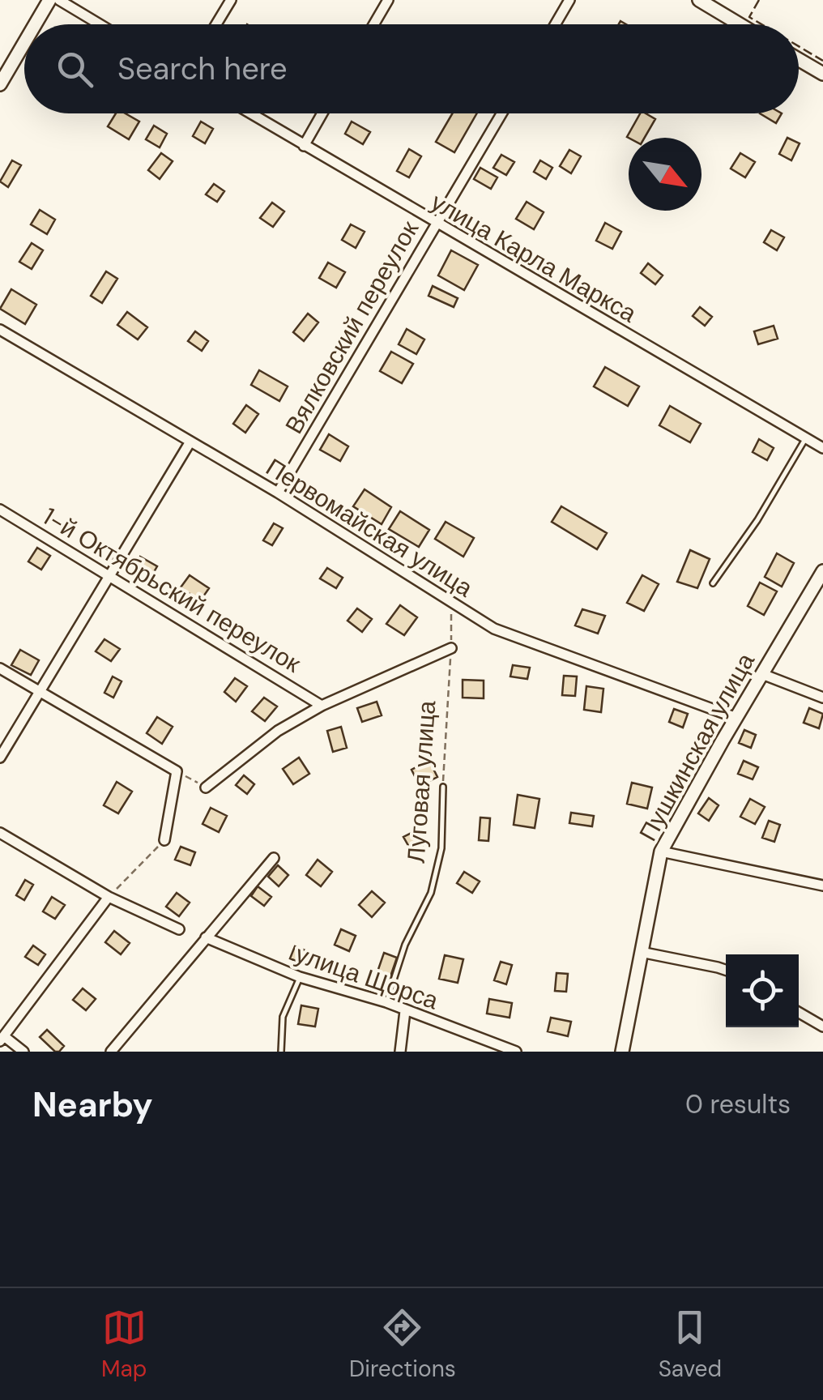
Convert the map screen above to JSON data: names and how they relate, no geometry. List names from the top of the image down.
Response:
{
  "streets": {
    "street": [
      "улица Карла Маркса",
      "Вялковский переулок",
      "Первомайская улица",
      "1-й Октябрьский переулок",
      "Пушкинская улица",
      "улица Щорса"
    ],
    "lane": ["Луговая улица"]
  },
  "crossings": [
    ["улица Карла Маркса", "Вялковский переулок"],
    ["Вялковский переулок", "Первомайская улица"],
    ["Первомайская улица", "Пушкинская улица"],
    ["Первомайская улица", "Луговая улица"],
    ["Луговая улица", "улица Щорса"]
  ],
  "north": "bottom right",
  "page": {
    "search": "Search here",
    "heading": ["Nearby", "0 results"],
    "nav": ["Map", "Directions", "Saved"]
  }
}
